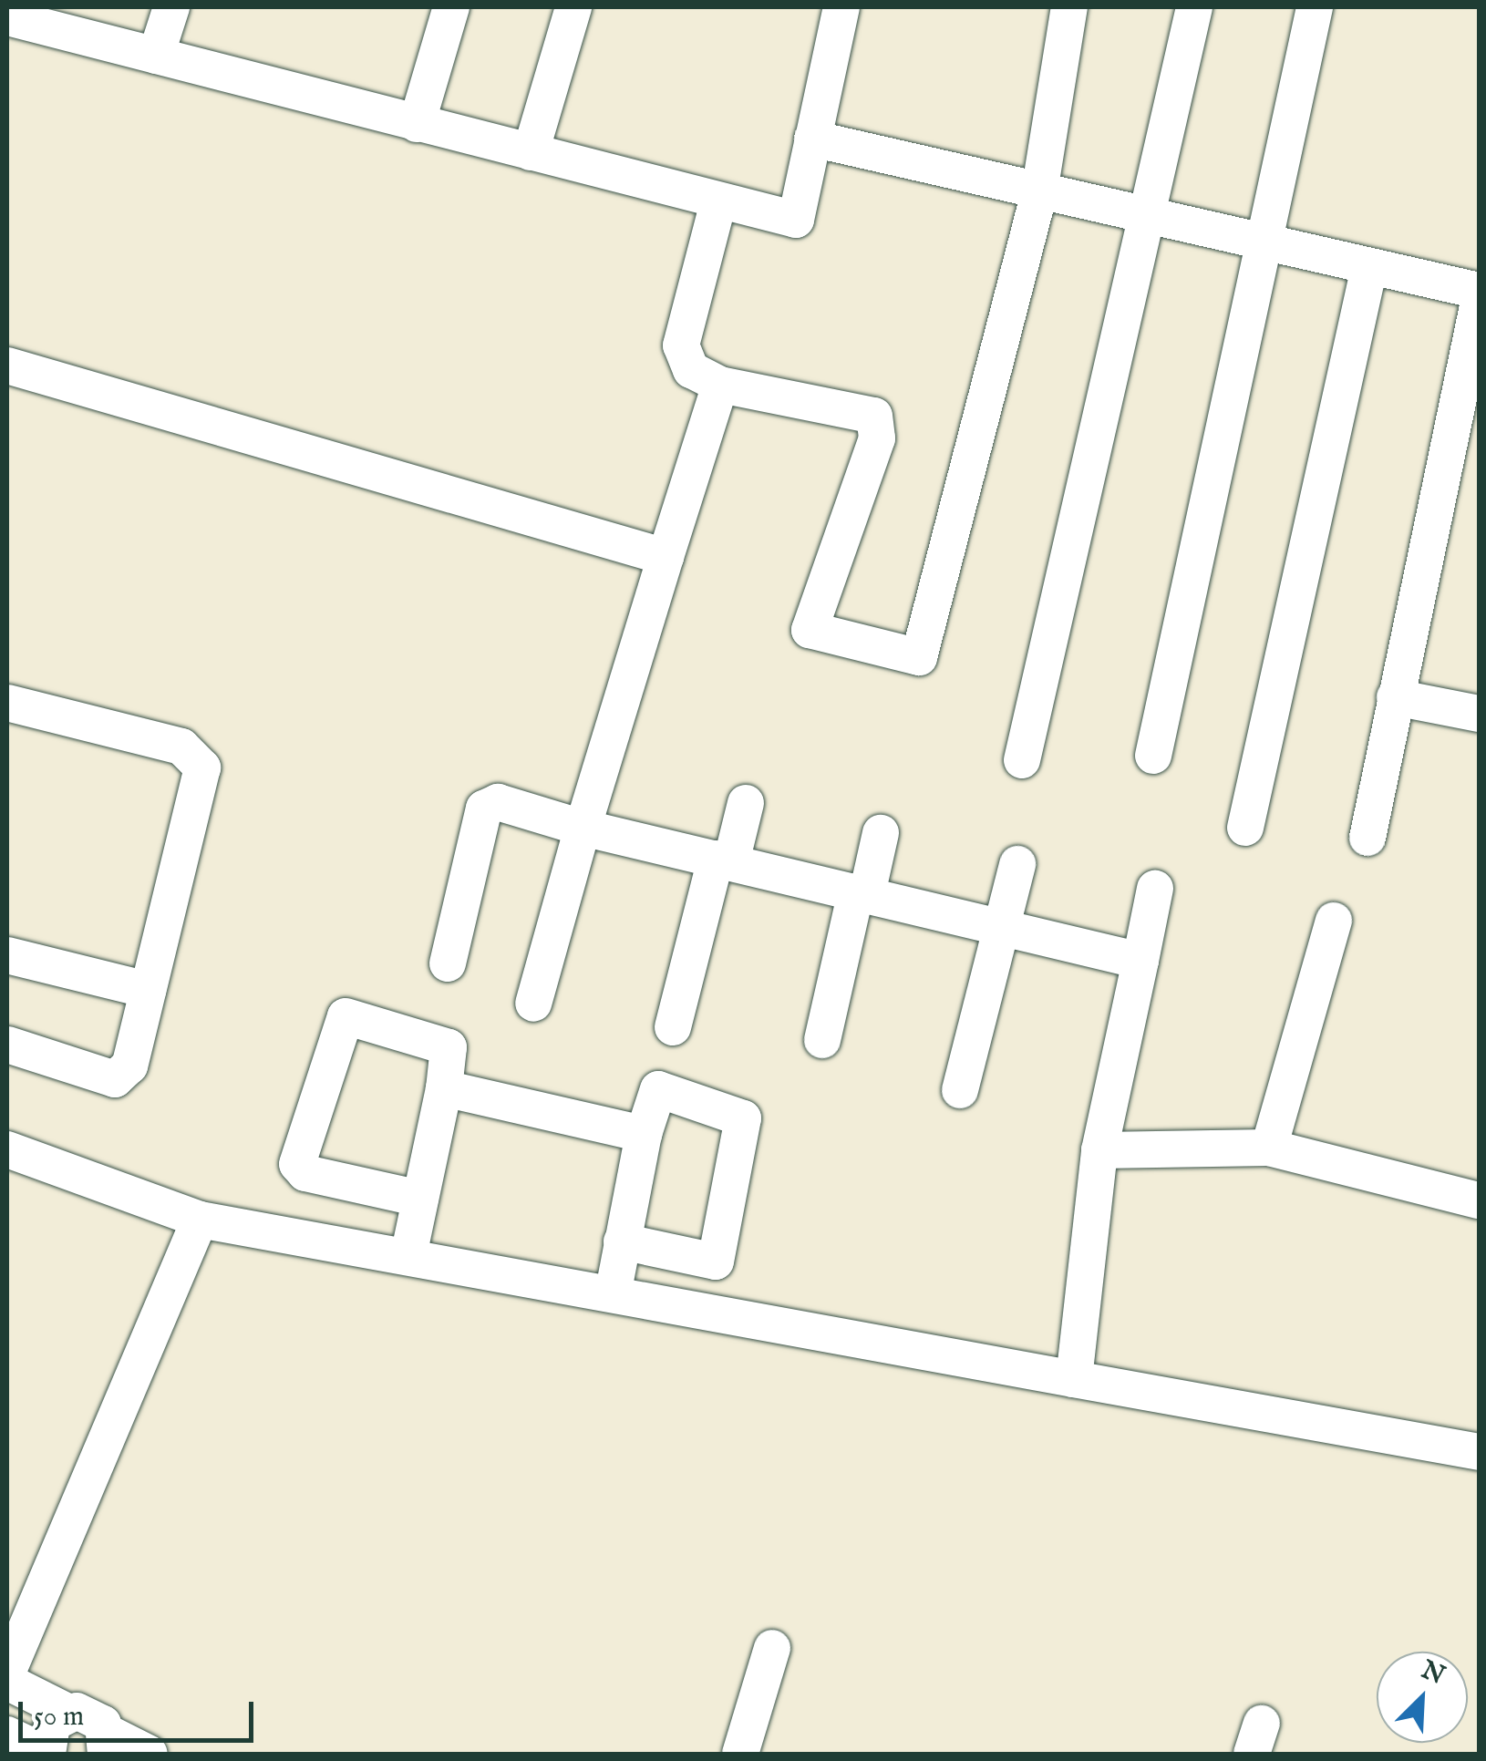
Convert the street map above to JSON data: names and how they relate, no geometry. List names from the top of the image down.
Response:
{
  "scale_bar": "50 m",
  "north": "top right"
}
